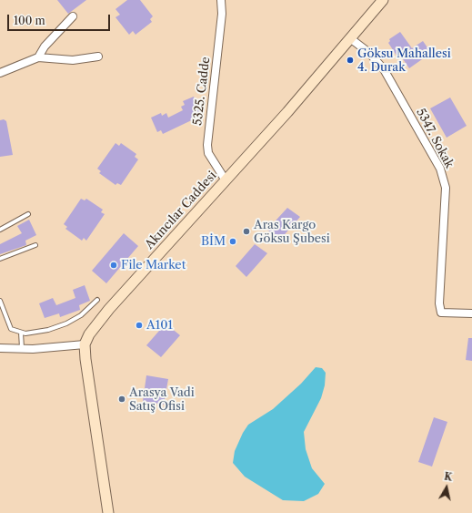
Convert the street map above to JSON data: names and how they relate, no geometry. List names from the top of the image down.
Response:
{
  "streets": {
    "street": ["5325. Cadde", "5347. Sokak", "Akıncılar Caddesi"]
  },
  "crossings": [
    ["5325. Cadde", "Akıncılar Caddesi"],
    ["5347. Sokak", "Akıncılar Caddesi"]
  ],
  "places": [
    "Göksu Mahallesi 4. Durak",
    "Aras Kargo Göksu Şubesi",
    "BİM",
    "File Market",
    "A101",
    "Arasya Vadi Satış Ofisi"
  ],
  "scale_bar": "100 m",
  "north": "top"
}
